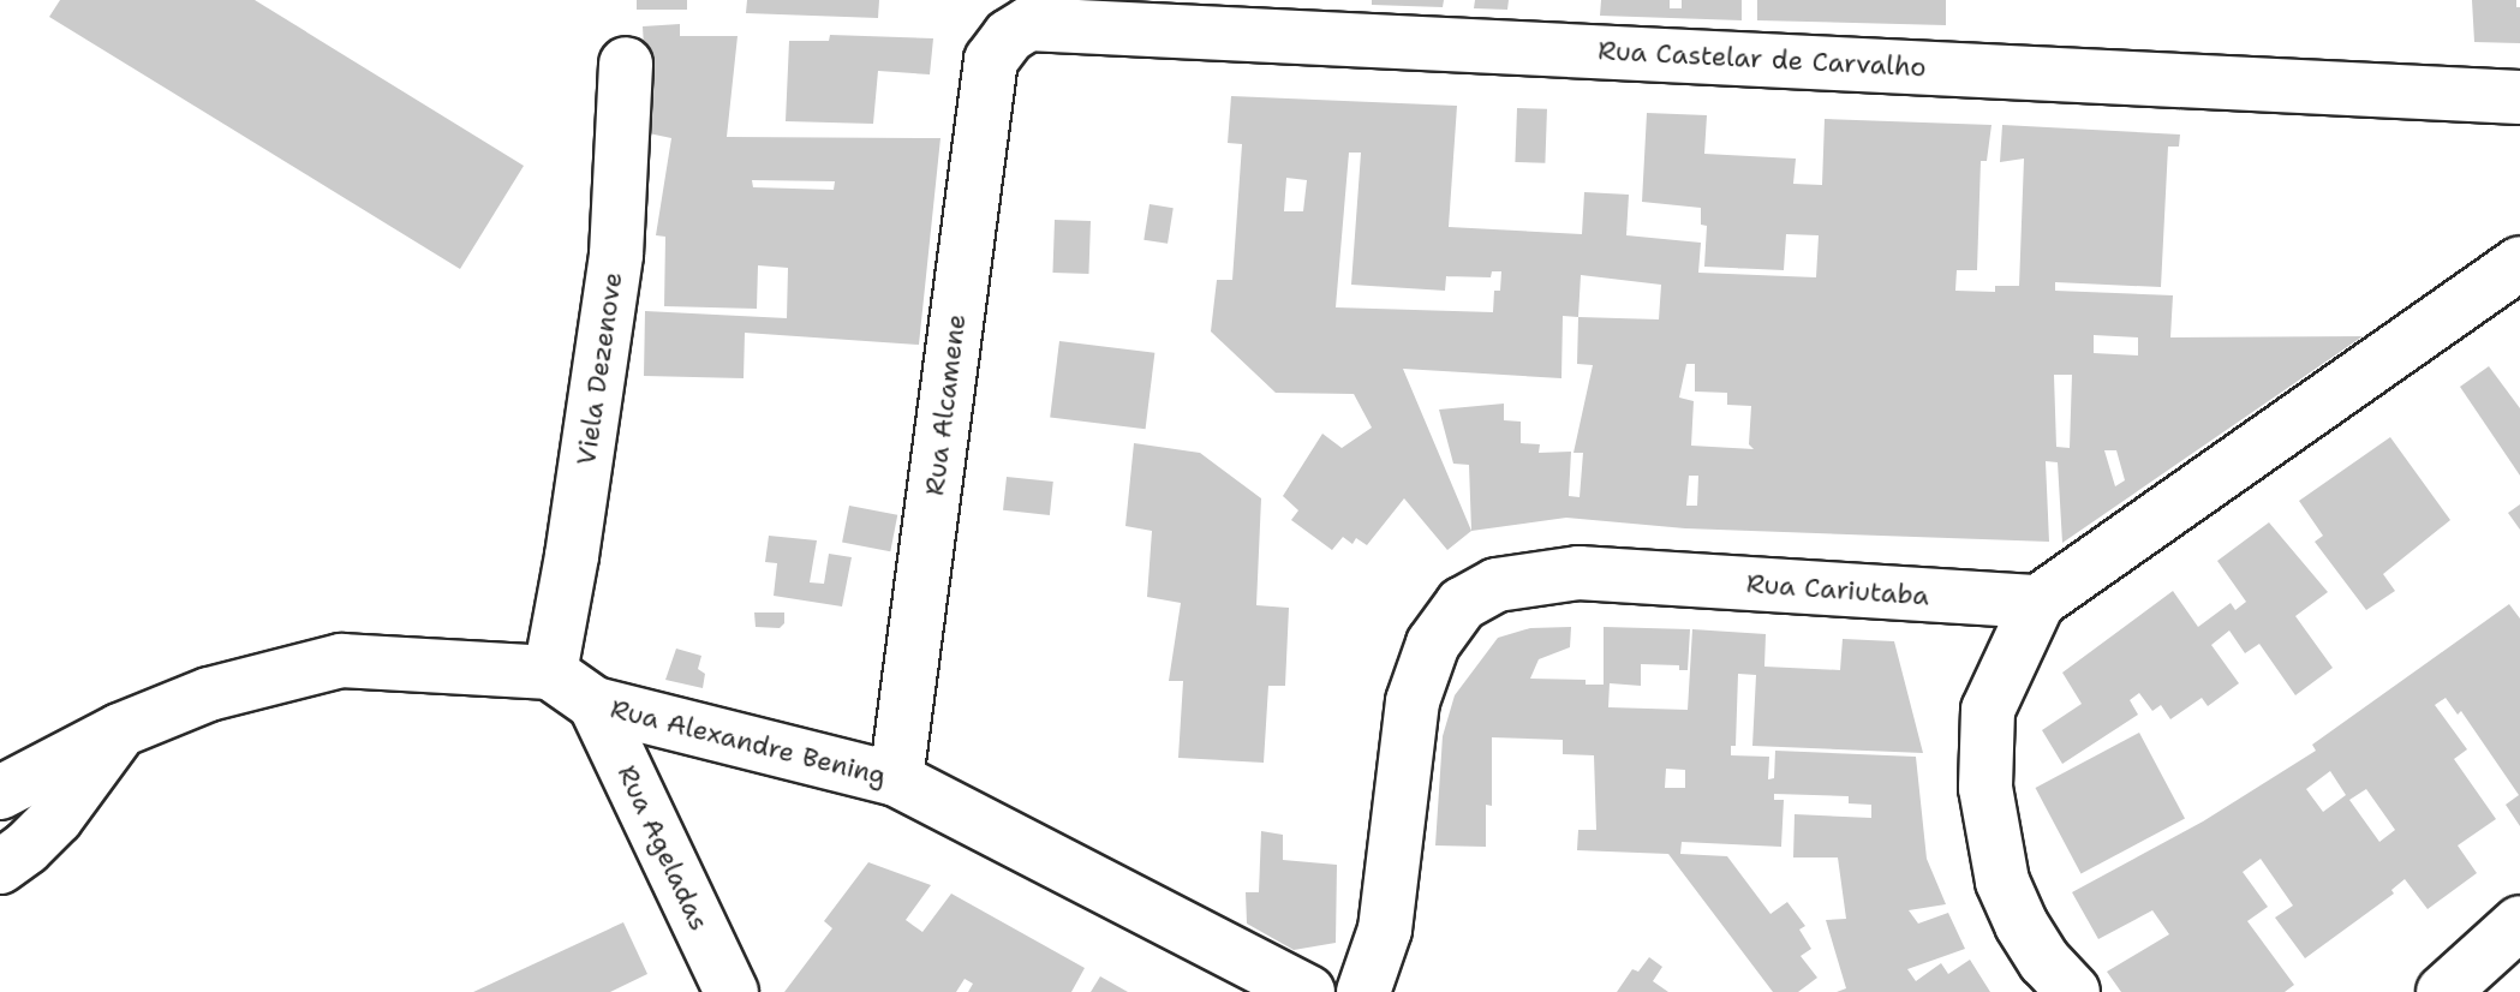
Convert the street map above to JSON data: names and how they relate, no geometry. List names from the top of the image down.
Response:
{
  "streets": {
    "street": [
      "Rua Castelar de Carvalho",
      "Viela Dezenove",
      "Rua Alcamene",
      "Rua Cariutaba",
      "Rua Alexandre Bening",
      "Rua Ageladas"
    ]
  },
  "crossings": [
    ["Rua Castelar de Carvalho", "Rua Alcamene"],
    ["Viela Dezenove", "Rua Alexandre Bening"],
    ["Rua Alcamene", "Rua Alexandre Bening"],
    ["Rua Alexandre Bening", "Rua Ageladas"]
  ]
}
